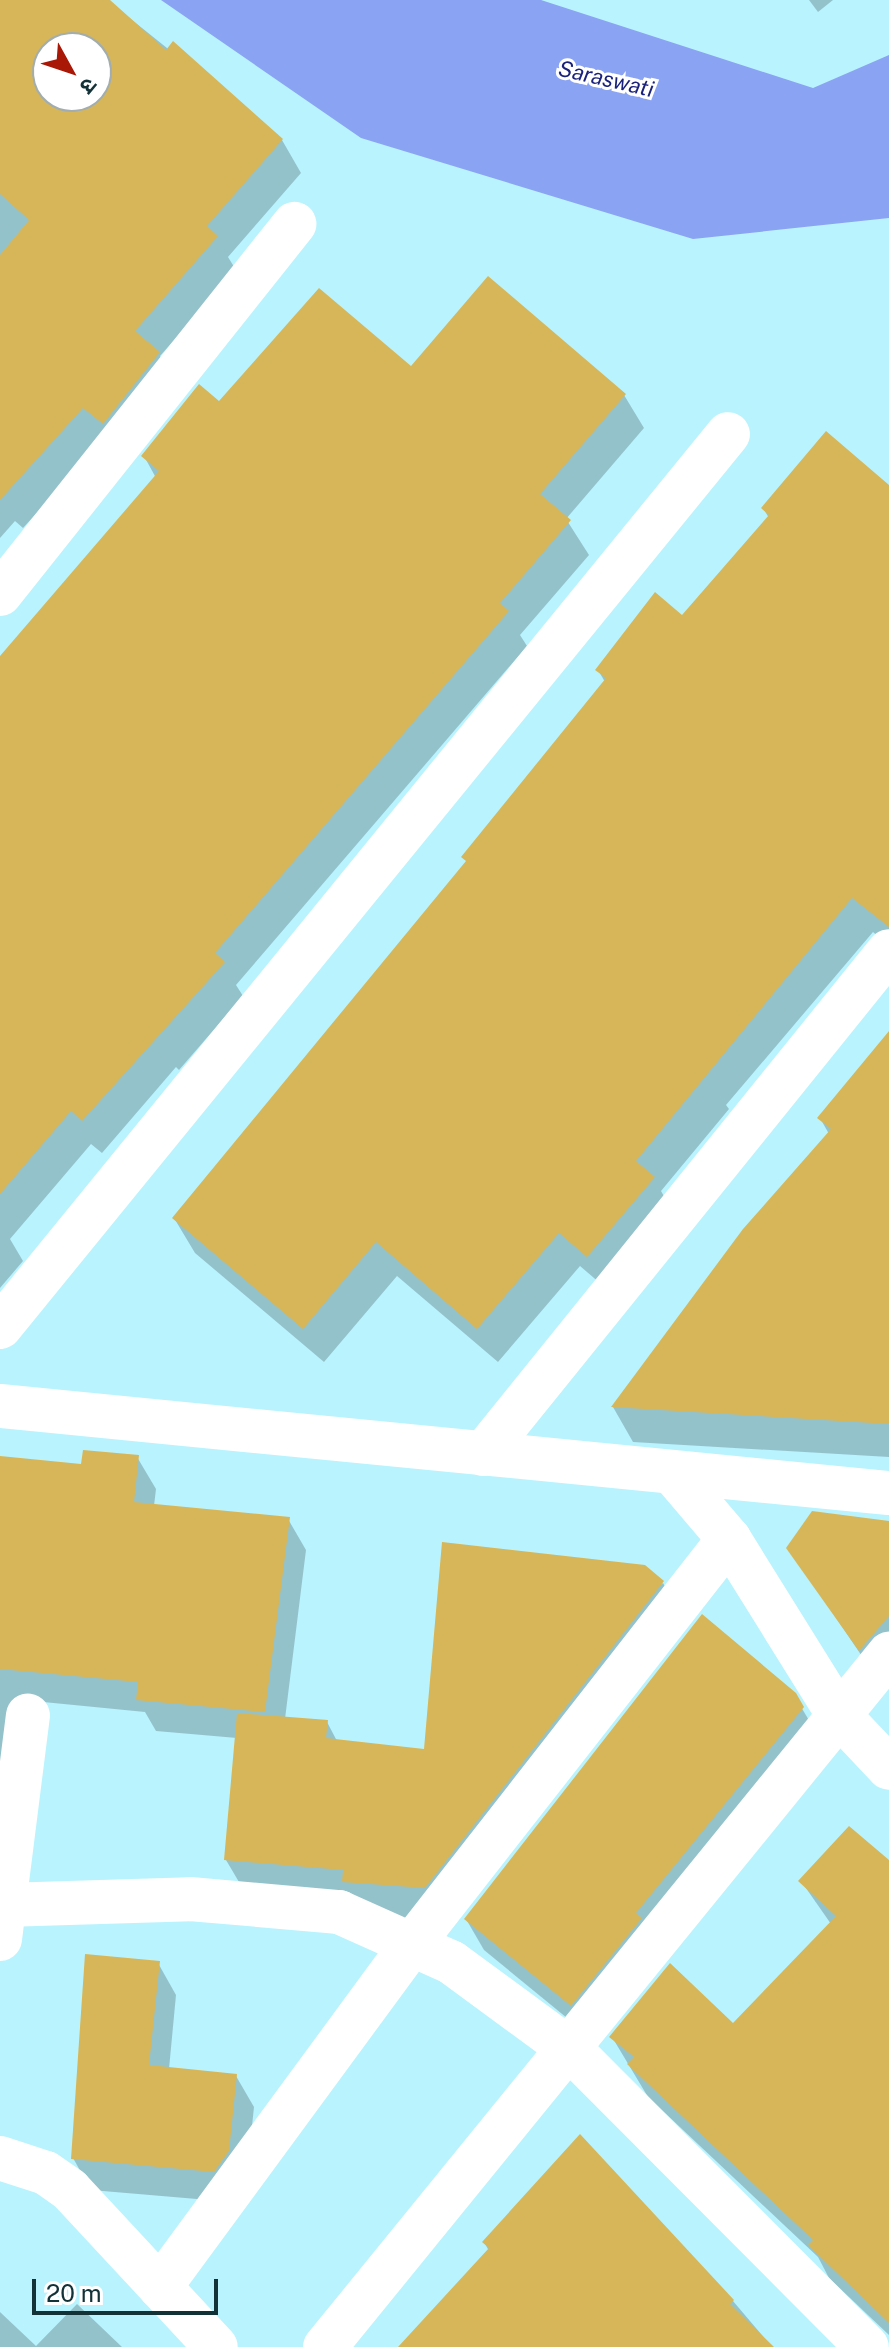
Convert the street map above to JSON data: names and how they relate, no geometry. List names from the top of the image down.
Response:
{
  "water": ["Saraswati"],
  "scale_bar": "20 m",
  "north": "bottom right"
}
